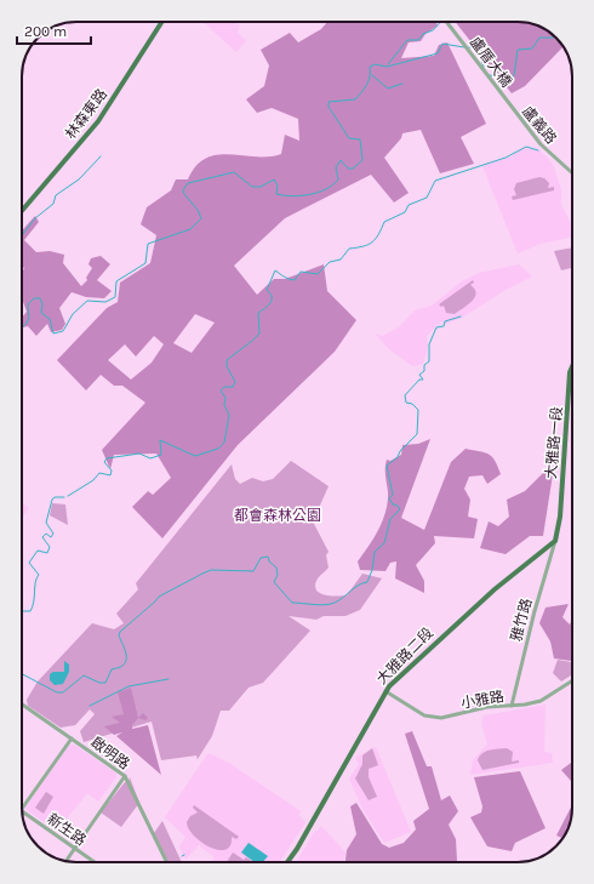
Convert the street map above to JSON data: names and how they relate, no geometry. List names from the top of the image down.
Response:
{
  "streets": {
    "main road": ["林森東路", "大雅路一段", "大雅路二段"],
    "street": [
      "盧厝大橋",
      "盧義路",
      "雅竹路",
      "小雅路",
      "啟明路",
      "新生路"
    ]
  },
  "crossings": [
    ["盧厝大橋", "盧義路"],
    ["大雅路一段", "雅竹路"],
    ["大雅路一段", "大雅路二段"],
    ["雅竹路", "大雅路二段"],
    ["雅竹路", "小雅路"],
    ["大雅路二段", "小雅路"]
  ],
  "parks": ["都會森林公園"],
  "scale_bar": "200 m"
}
